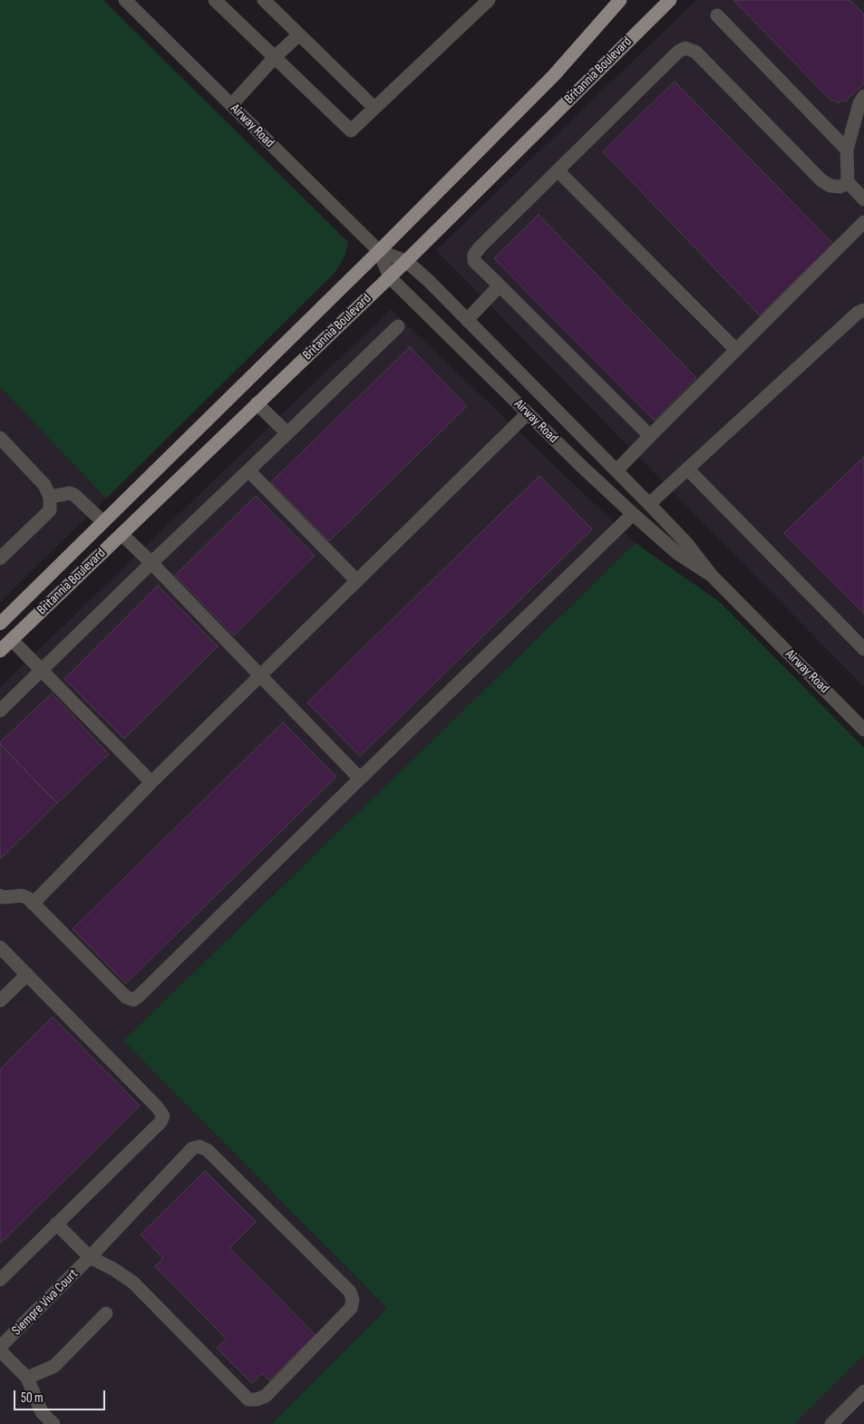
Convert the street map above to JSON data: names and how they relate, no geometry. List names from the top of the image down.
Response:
{
  "streets": {
    "main road": ["Britannia Boulevard"],
    "street": ["Airway Road", "Siempre Viva Court"]
  },
  "crossings": [
    ["Britannia Boulevard", "Airway Road"]
  ],
  "scale_bar": "50 m"
}
